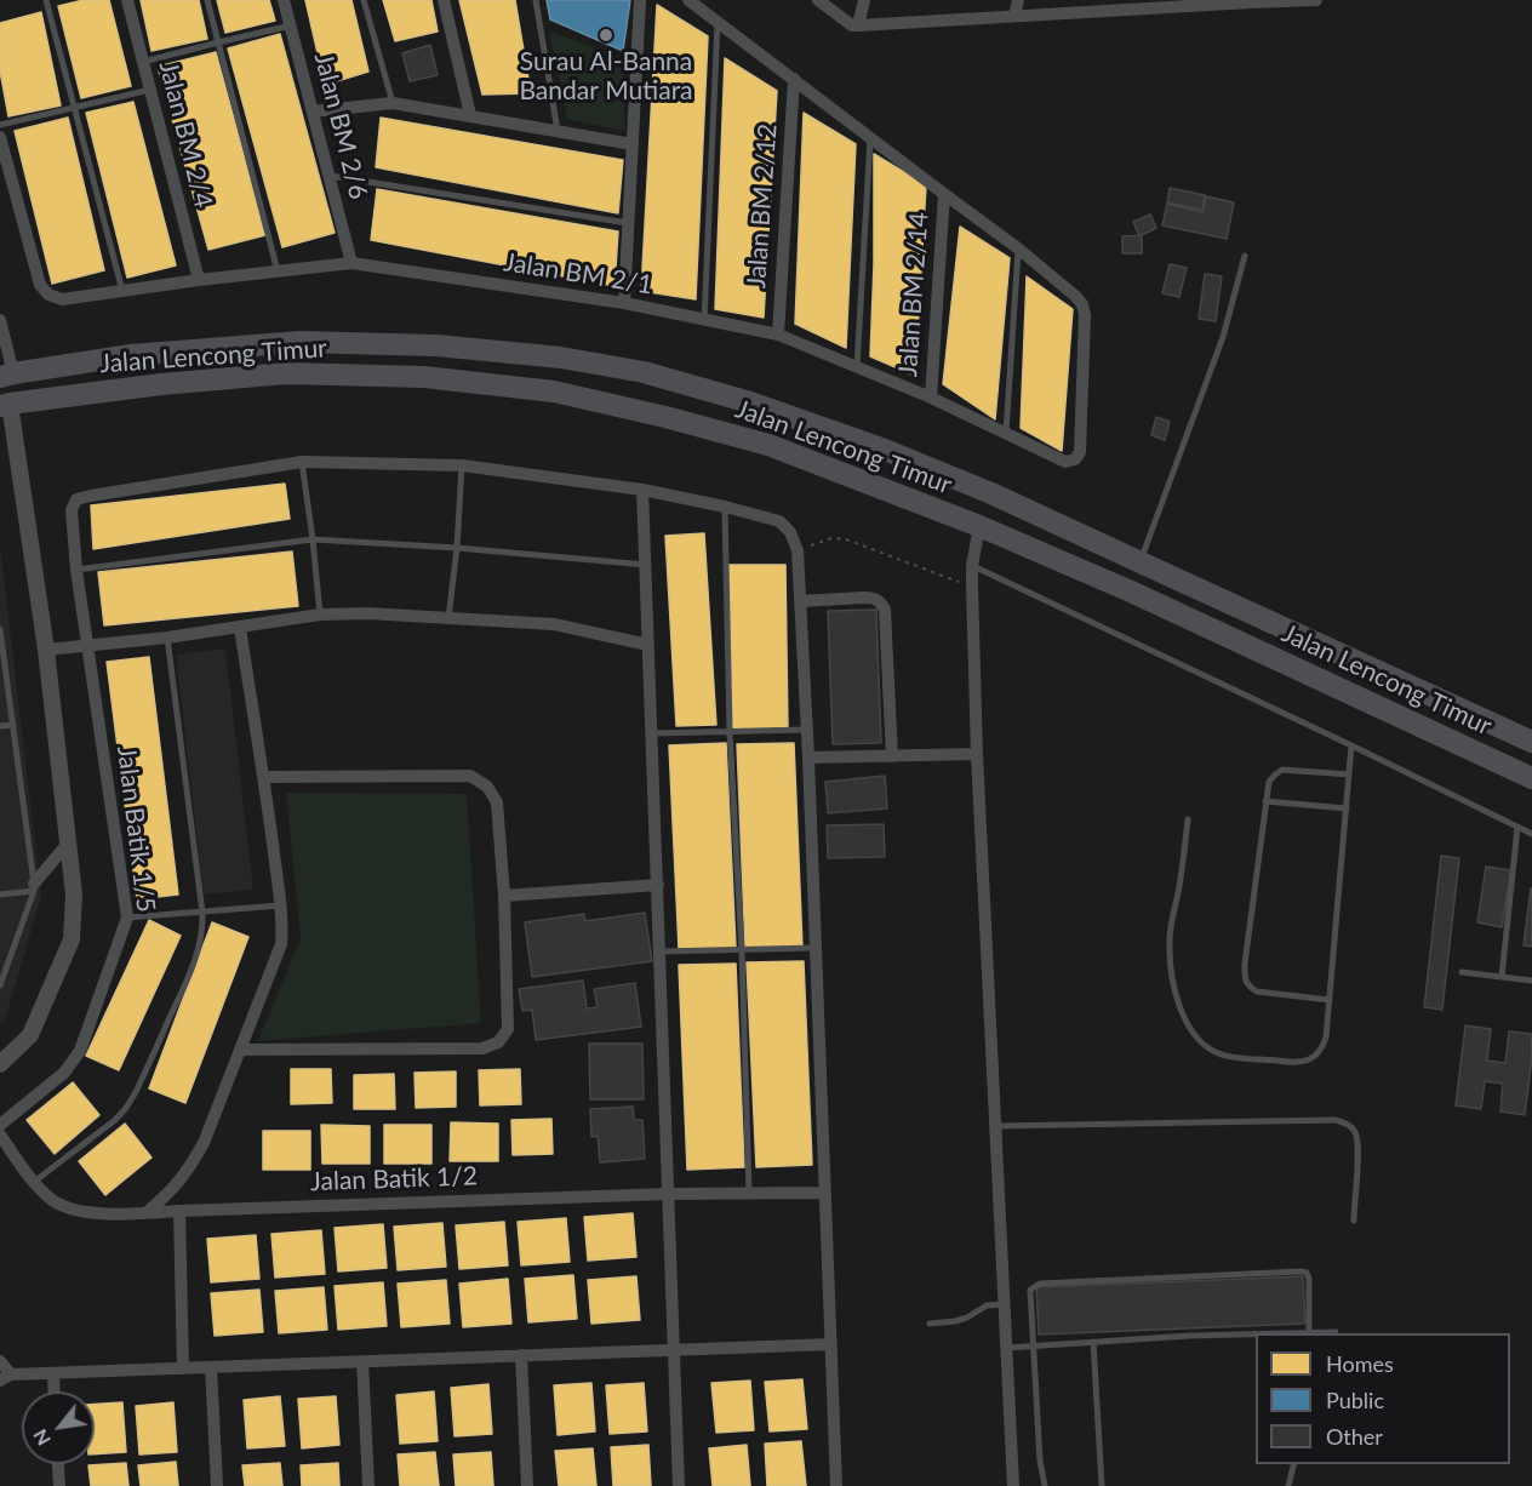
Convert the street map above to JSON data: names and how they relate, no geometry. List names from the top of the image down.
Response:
{
  "streets": {
    "highway": ["Jalan Lencong Timur"],
    "street": [
      "Jalan BM 2/6",
      "Jalan BM 2/4",
      "Jalan BM 2/12",
      "Jalan BM 2/1",
      "Jalan BM 2/14",
      "Jalan Batik 1/5",
      "Jalan Batik 1/2"
    ]
  },
  "crossings": [
    ["Jalan BM 2/6", "Jalan BM 2/1"],
    ["Jalan BM 2/4", "Jalan BM 2/1"],
    ["Jalan BM 2/12", "Jalan BM 2/1"],
    ["Jalan BM 2/1", "Jalan BM 2/14"]
  ],
  "places": ["Surau Al-Banna Bandar Mutiara"],
  "legend": ["Homes", "Public", "Other"],
  "north": "bottom left"
}
